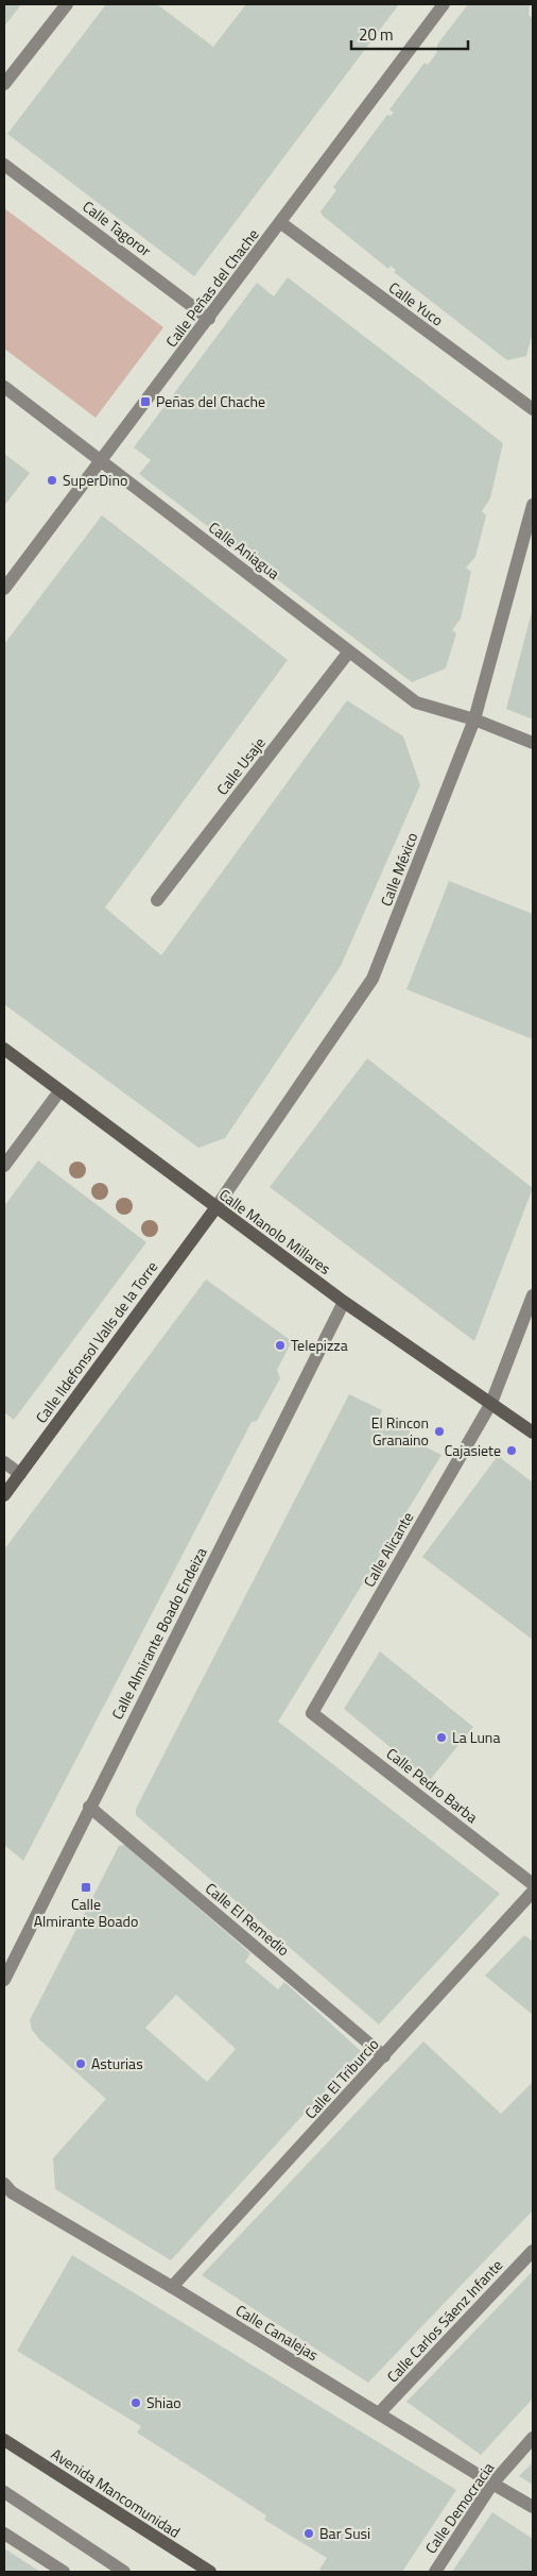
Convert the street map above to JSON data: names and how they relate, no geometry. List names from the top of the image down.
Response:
{
  "streets": {
    "main road": ["Calle Manolo Millares", "Calle Ildefonsol Valls de la Torre", "Avenida Mancomunidad"],
    "street": [
      "Calle Tagoror",
      "Calle Peñas del Chache",
      "Calle Yuco",
      "Calle Aniagua",
      "Calle Usaje",
      "Calle México",
      "Calle Alicante",
      "Calle Almirante Boado Endeiza",
      "Calle Pedro Barba",
      "Calle El Remedio",
      "Calle El Triburcio",
      "Calle Carlos Sáenz Infante",
      "Calle Canalejas",
      "Calle Democracia"
    ]
  },
  "crossings": [
    ["Calle Tagoror", "Calle Peñas del Chache"],
    ["Calle Peñas del Chache", "Calle Yuco"],
    ["Calle Peñas del Chache", "Calle Aniagua"],
    ["Calle Aniagua", "Calle Usaje"],
    ["Calle Aniagua", "Calle México"],
    ["Calle México", "Calle Manolo Millares"],
    ["Calle México", "Calle Ildefonsol Valls de la Torre"],
    ["Calle Manolo Millares", "Calle Ildefonsol Valls de la Torre"],
    ["Calle Manolo Millares", "Calle Alicante"],
    ["Calle Manolo Millares", "Calle Almirante Boado Endeiza"],
    ["Calle Alicante", "Calle Pedro Barba"],
    ["Calle Almirante Boado Endeiza", "Calle El Remedio"],
    ["Calle El Remedio", "Calle El Triburcio"],
    ["Calle El Triburcio", "Calle Canalejas"],
    ["Calle Carlos Sáenz Infante", "Calle Canalejas"],
    ["Calle Canalejas", "Calle Democracia"]
  ],
  "places": {
    "transit": ["Peñas del Chache", "Calle Almirante Boado"],
    "other": [
      "SuperDino",
      "Telepizza",
      "El Rincon Granaino",
      "Cajasiete",
      "La Luna",
      "Asturias",
      "Shiao",
      "Bar Susi"
    ]
  },
  "scale_bar": "20 m"
}
